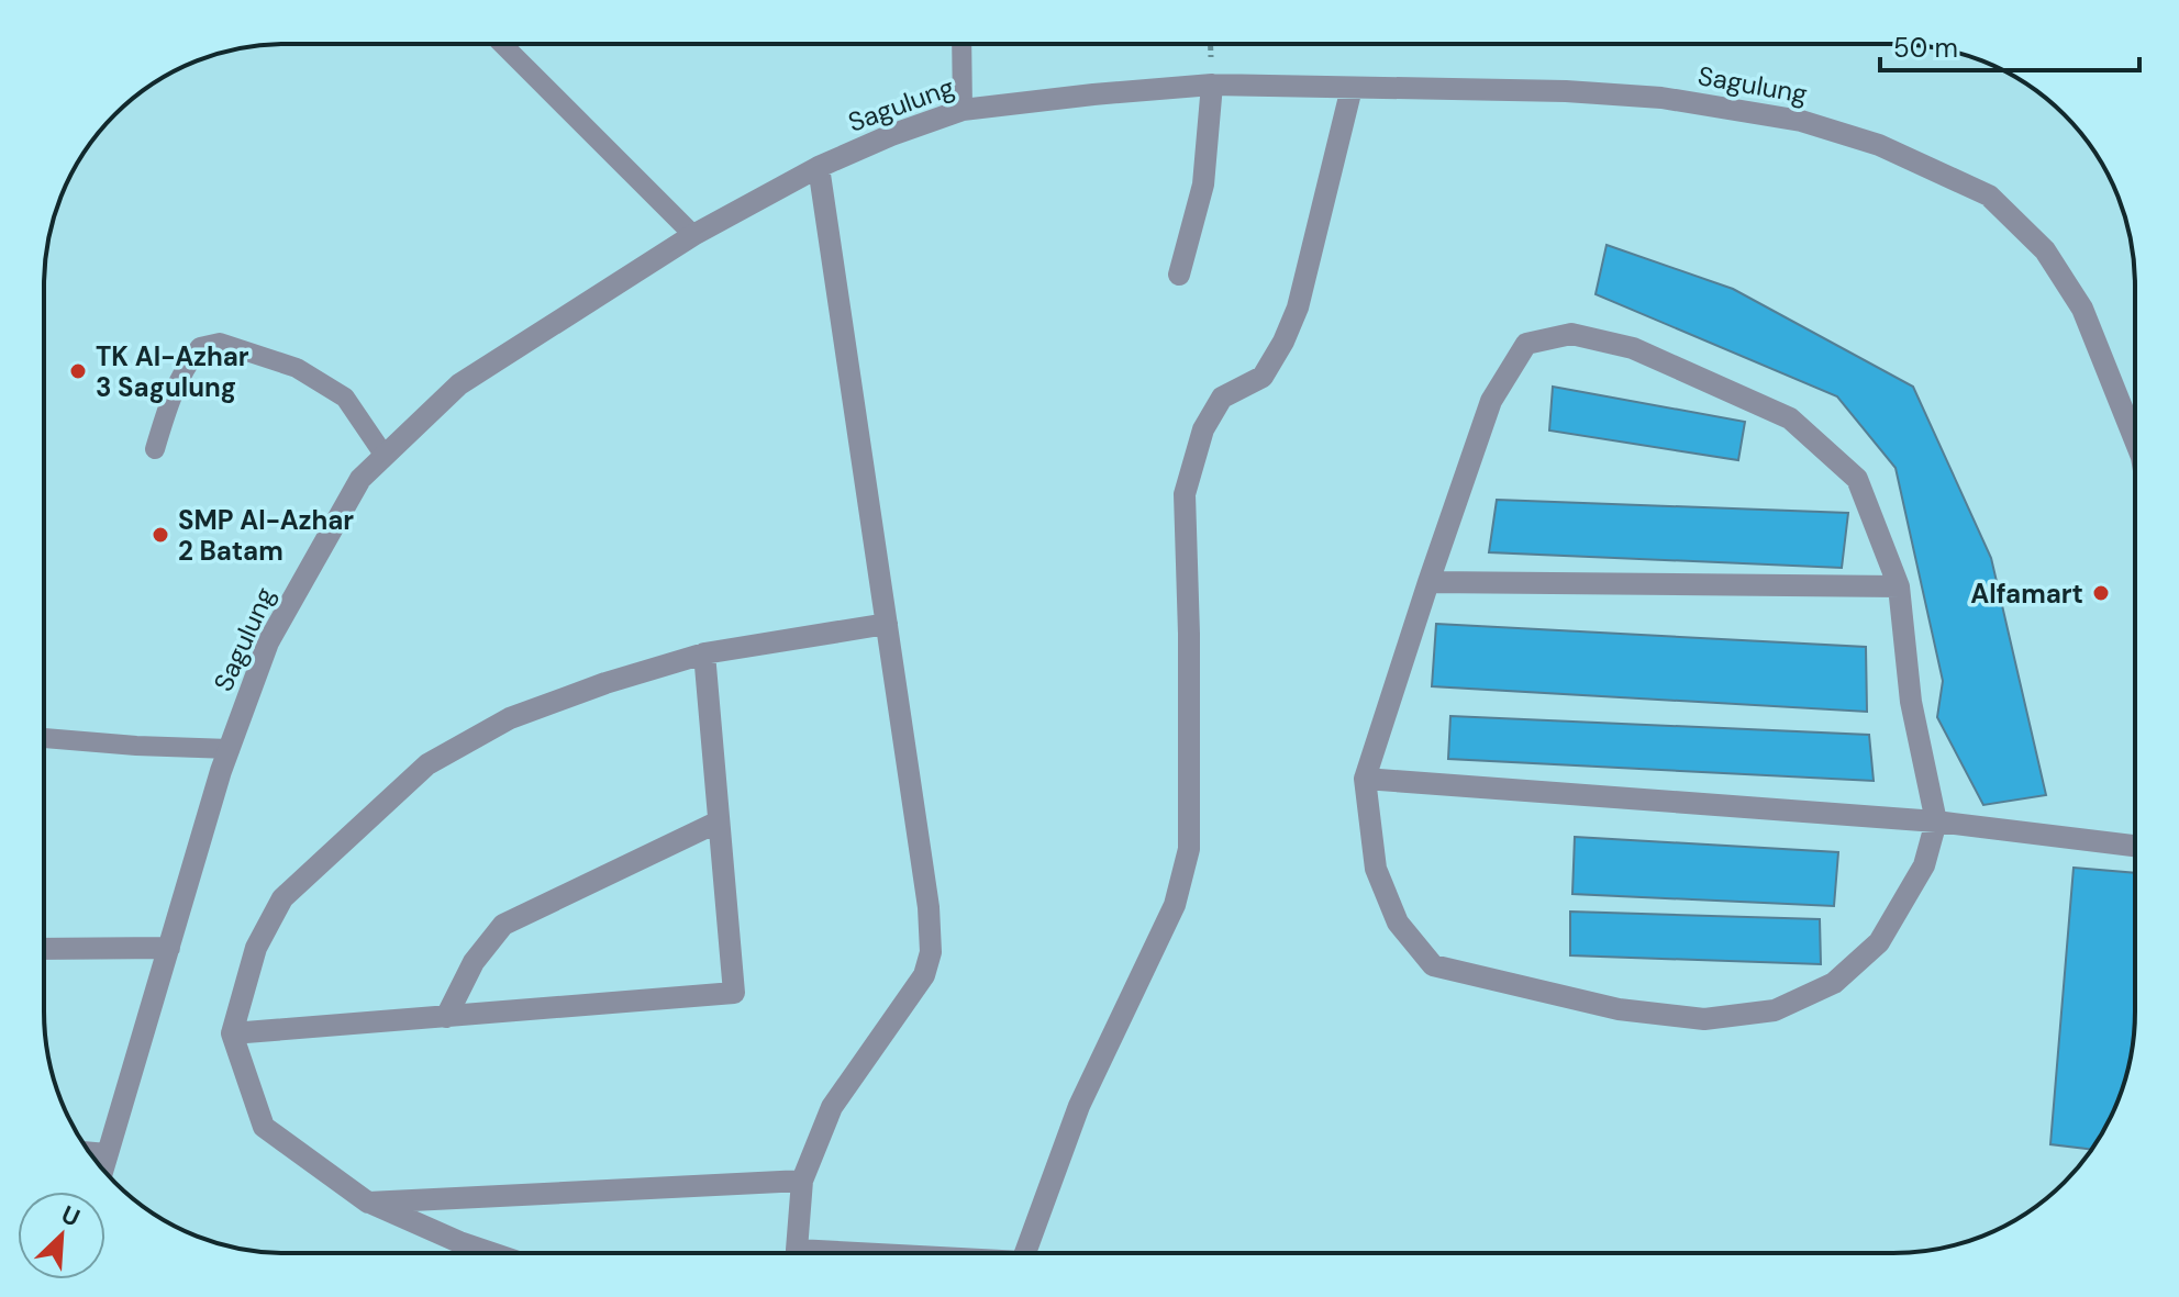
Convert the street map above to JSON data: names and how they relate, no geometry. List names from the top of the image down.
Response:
{
  "streets": {
    "street": ["Sagulung"]
  },
  "places": ["TK Al-Azhar 3 Sagulung", "SMP Al-Azhar 2 Batam", "Alfamart"],
  "scale_bar": "50 m",
  "north": "top right"
}
